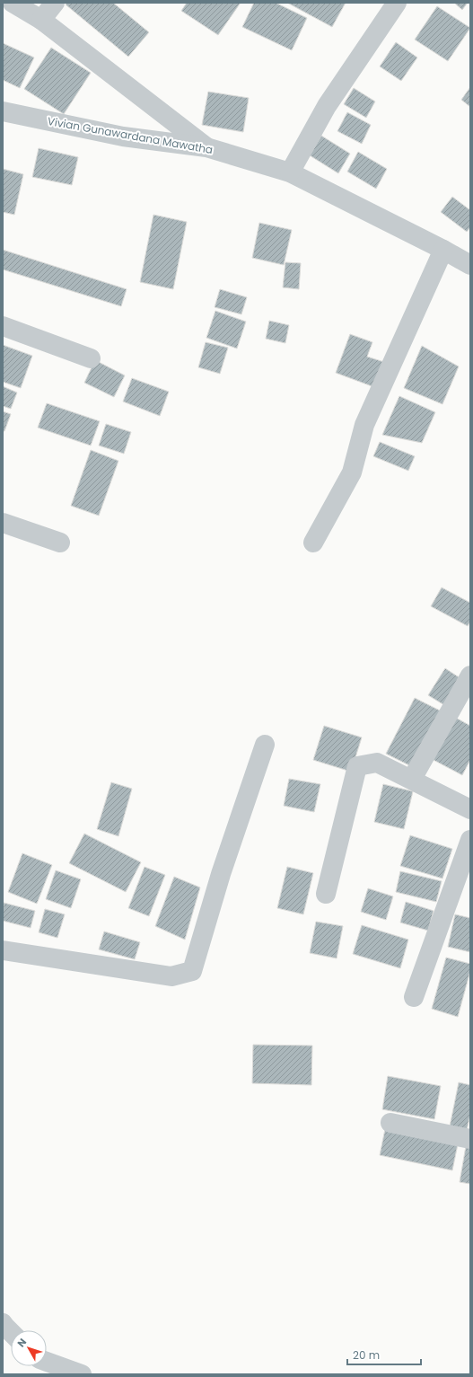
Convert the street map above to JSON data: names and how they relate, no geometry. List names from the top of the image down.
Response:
{
  "streets": {
    "street": ["Vivian Gunawardana Mawatha"]
  },
  "scale_bar": "20 m",
  "north": "top left"
}
